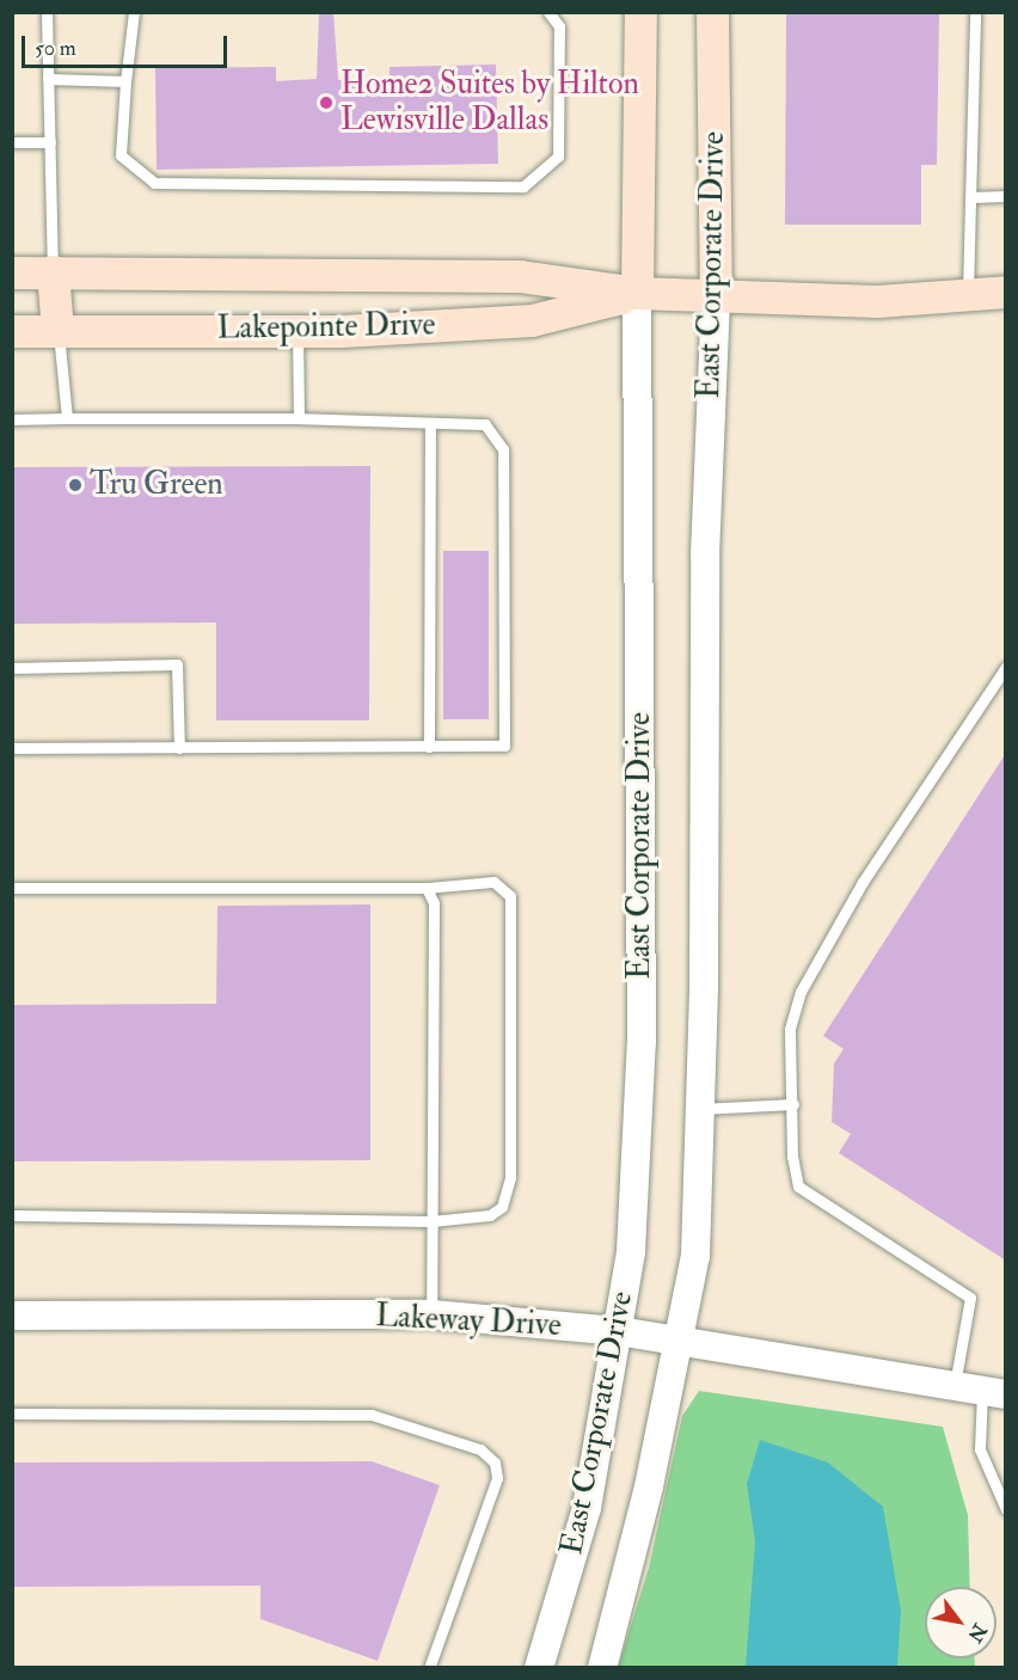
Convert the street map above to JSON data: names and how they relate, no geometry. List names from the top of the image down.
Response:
{
  "streets": {
    "main road": ["East Corporate Drive", "Lakepointe Drive"],
    "street": ["Lakeway Drive"]
  },
  "crossings": [
    ["East Corporate Drive", "Lakepointe Drive"],
    ["East Corporate Drive", "Lakeway Drive"]
  ],
  "places": ["Home2 Suites by Hilton Lewisville Dallas", "Tru Green"],
  "scale_bar": "50 m",
  "north": "bottom right"
}
